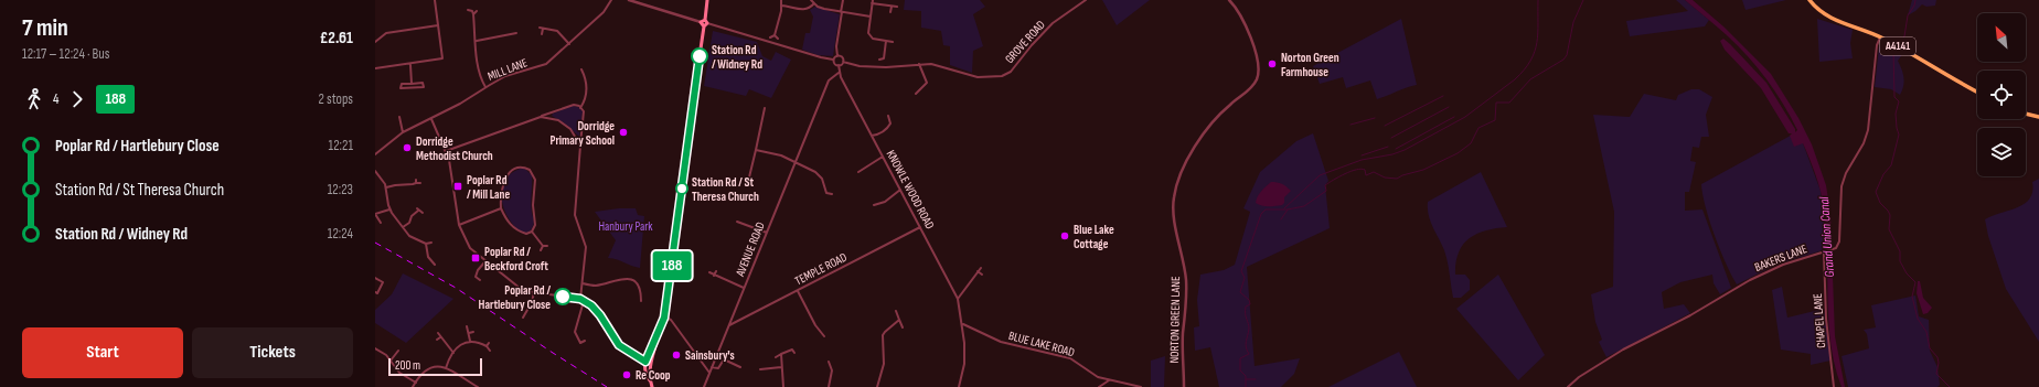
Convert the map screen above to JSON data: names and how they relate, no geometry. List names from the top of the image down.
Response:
{
  "streets": {
    "main road": ["A4141"],
    "street": [
      "GROVE ROAD",
      "MILL LANE",
      "KNOWLE WOOD ROAD",
      "AVENUE ROAD",
      "BAKERS LANE",
      "TEMPLE ROAD",
      "NORTON GREEN LANE",
      "CHAPEL LANE",
      "BLUE LAKE ROAD"
    ]
  },
  "crossings": [
    ["GROVE ROAD", "KNOWLE WOOD ROAD"],
    ["A4141", "BAKERS LANE"],
    ["KNOWLE WOOD ROAD", "AVENUE ROAD"],
    ["KNOWLE WOOD ROAD", "TEMPLE ROAD"],
    ["KNOWLE WOOD ROAD", "BLUE LAKE ROAD"],
    ["AVENUE ROAD", "TEMPLE ROAD"],
    ["BAKERS LANE", "CHAPEL LANE"]
  ],
  "water": ["Grand Union Canal"],
  "parks": ["Hanbury Park"],
  "places": {
    "other": [
      "Station Rd / Widney Rd",
      "Norton Green Farmhouse",
      "Dorridge Primary School",
      "Dorridge Methodist Church",
      "Station Rd / St Theresa Church",
      "Blue Lake Cottage",
      "Poplar Rd / Hartlebury Close",
      "Sainsbury's",
      "Re Coop"
    ],
    "transit": ["Poplar Rd / Mill Lane", "Poplar Rd / Beckford Croft"]
  },
  "lines": ["bus line 188"],
  "scale_bar": "200 m",
  "north": "top left",
  "page": {
    "heading": ["7 min", "12:17 – 12:24 · Bus", "£2.61"],
    "on_map": "188",
    "legs": ["4", "188", "2 stops"],
    "list": [
      {
        "name": "Poplar Rd / Hartlebury Close",
        "value": "12:21"
      },
      {
        "name": "Station Rd / St Theresa Church",
        "value": "12:23"
      },
      {
        "name": "Station Rd / Widney Rd",
        "value": "12:24"
      }
    ],
    "buttons": ["Start", "Tickets"],
    "scale": "200 m"
  }
}
